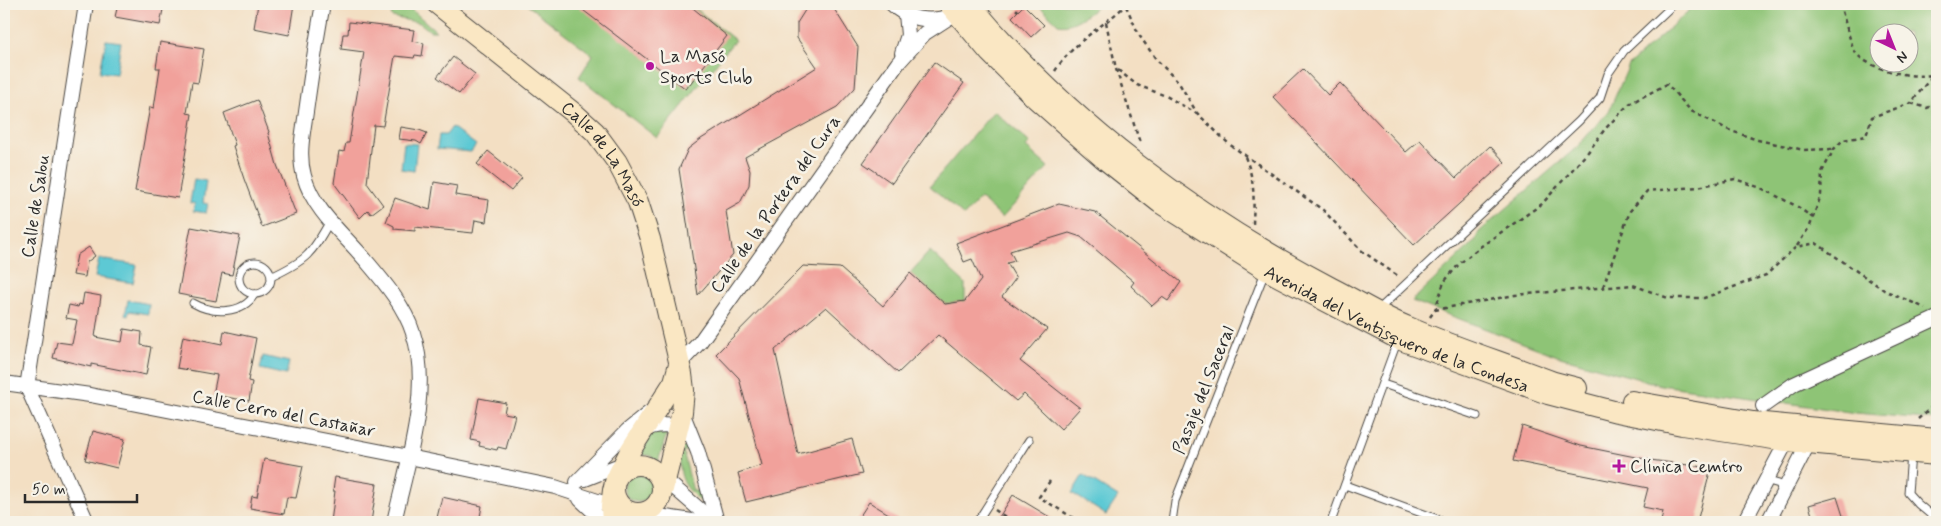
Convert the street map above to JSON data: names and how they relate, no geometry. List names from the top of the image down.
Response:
{
  "streets": {
    "main road": ["Calle de La Masó", "Avenida del Ventisquero de la Condesa"],
    "street": ["Calle de la Portera del Cura", "Calle de Salou", "Calle Cerro del Castañar"],
    "lane": ["Pasaje del Saceral"]
  },
  "crossings": [
    ["Calle de La Masó", "Calle de la Portera del Cura"],
    ["Calle de La Masó", "Calle Cerro del Castañar"],
    ["Calle de la Portera del Cura", "Avenida del Ventisquero de la Condesa"],
    ["Calle de Salou", "Calle Cerro del Castañar"],
    ["Avenida del Ventisquero de la Condesa", "Pasaje del Saceral"]
  ],
  "places": {
    "other": ["La Masó Sports Club"],
    "health": ["Clínica Cemtro"]
  },
  "scale_bar": "50 m",
  "north": "bottom right"
}
